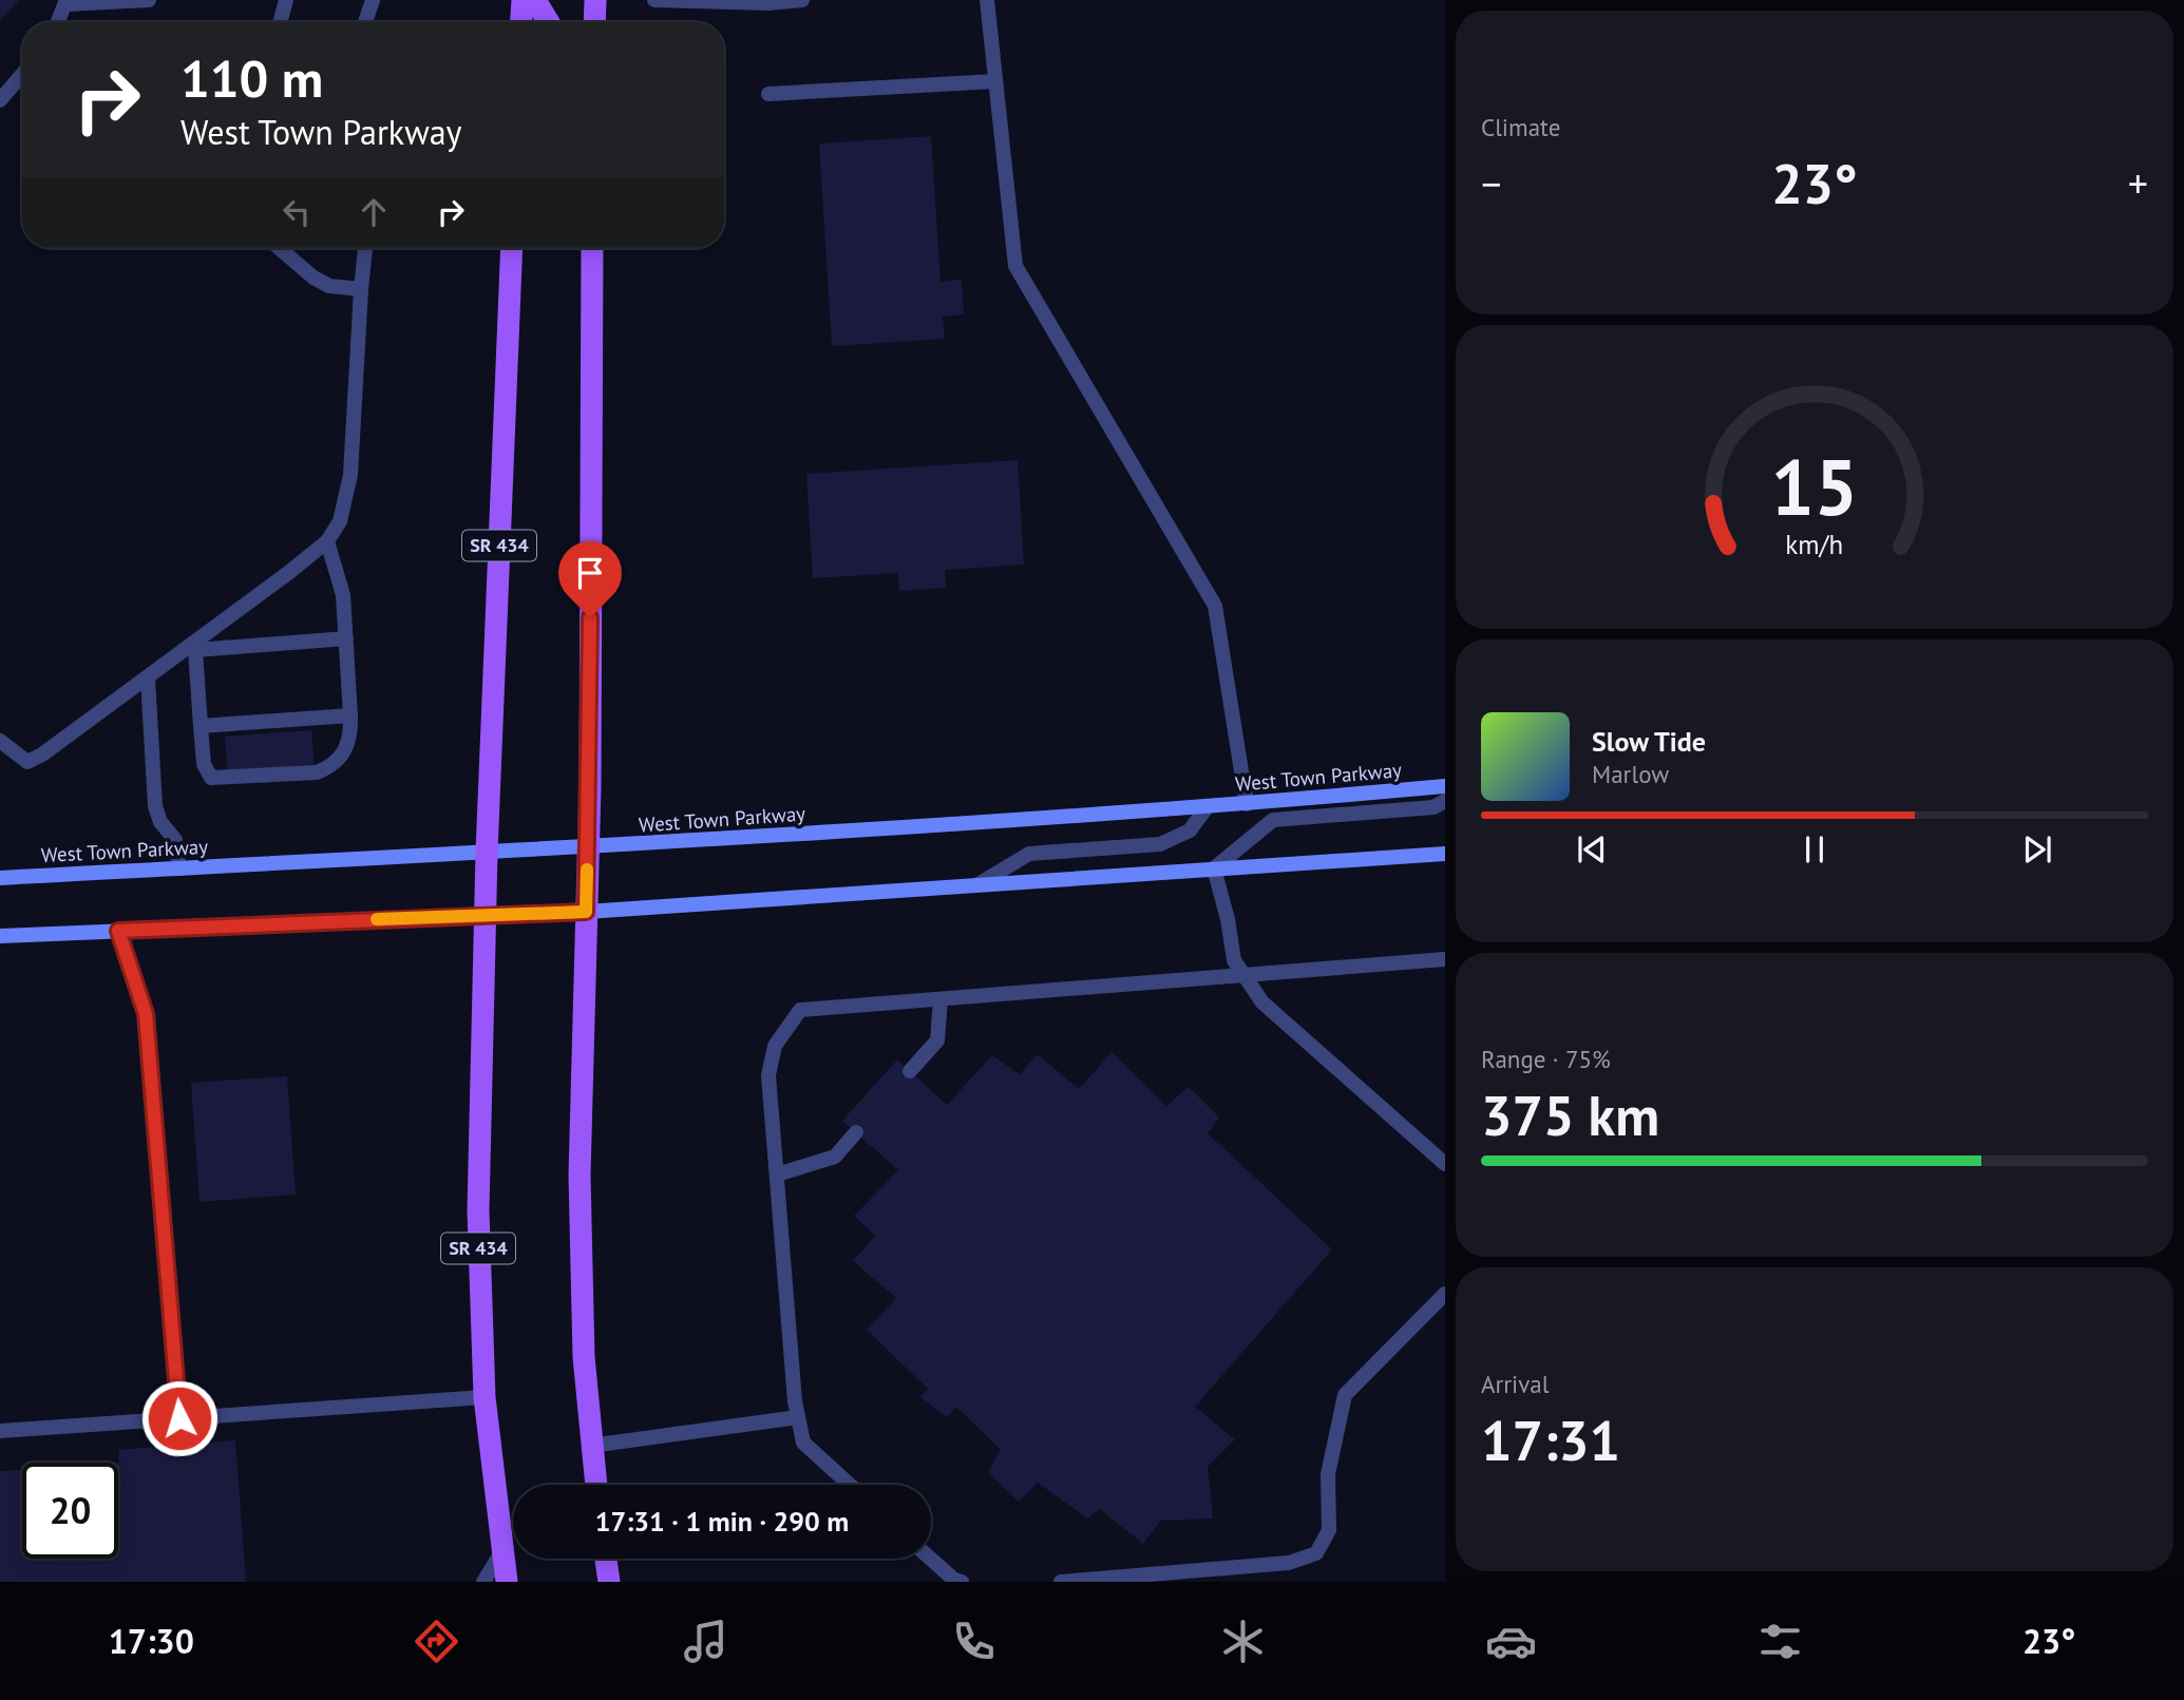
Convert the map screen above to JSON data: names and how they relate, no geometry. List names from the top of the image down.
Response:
{
  "streets": {
    "main road": ["SR 434", "West Town Parkway"]
  },
  "crossings": [
    ["SR 434", "West Town Parkway"]
  ],
  "page": {
    "tile": [
      "Climate",
      ["Range · 75%", "375 km"],
      ["Arrival", "17:31"]
    ],
    "turn": ["110 m", "West Town Parkway"],
    "heat": ["−", "23°", "+"],
    "song": ["Slow Tide", "Marlow"],
    "limit": "20",
    "trip": "17:31 · 1 min · 290 m",
    "tabs": ["17:30", "23°"],
    "gauge": ["15", "km/h"]
  }
}
